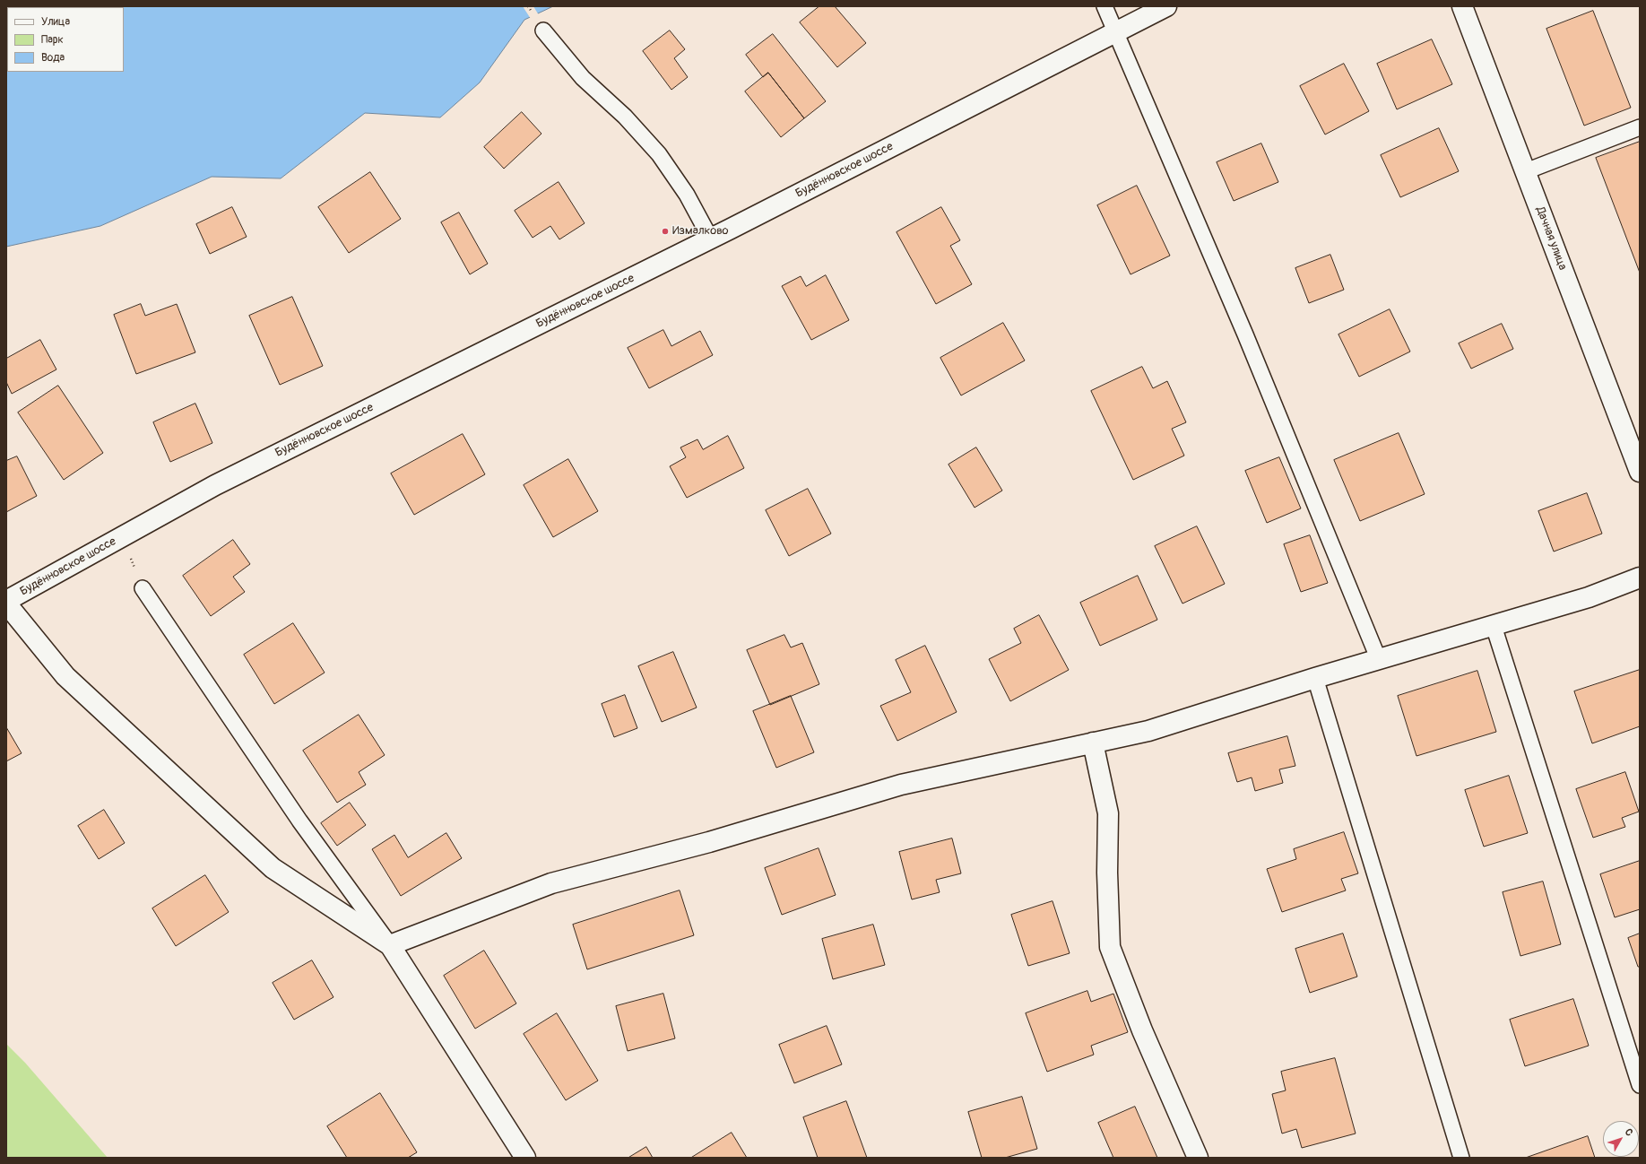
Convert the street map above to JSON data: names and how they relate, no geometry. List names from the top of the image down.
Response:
{
  "streets": {
    "street": ["Будённовское шоссе", "Дачная улица"]
  },
  "places": ["Измалково"],
  "legend": ["Улица", "Парк", "Вода"],
  "north": "top right"
}
